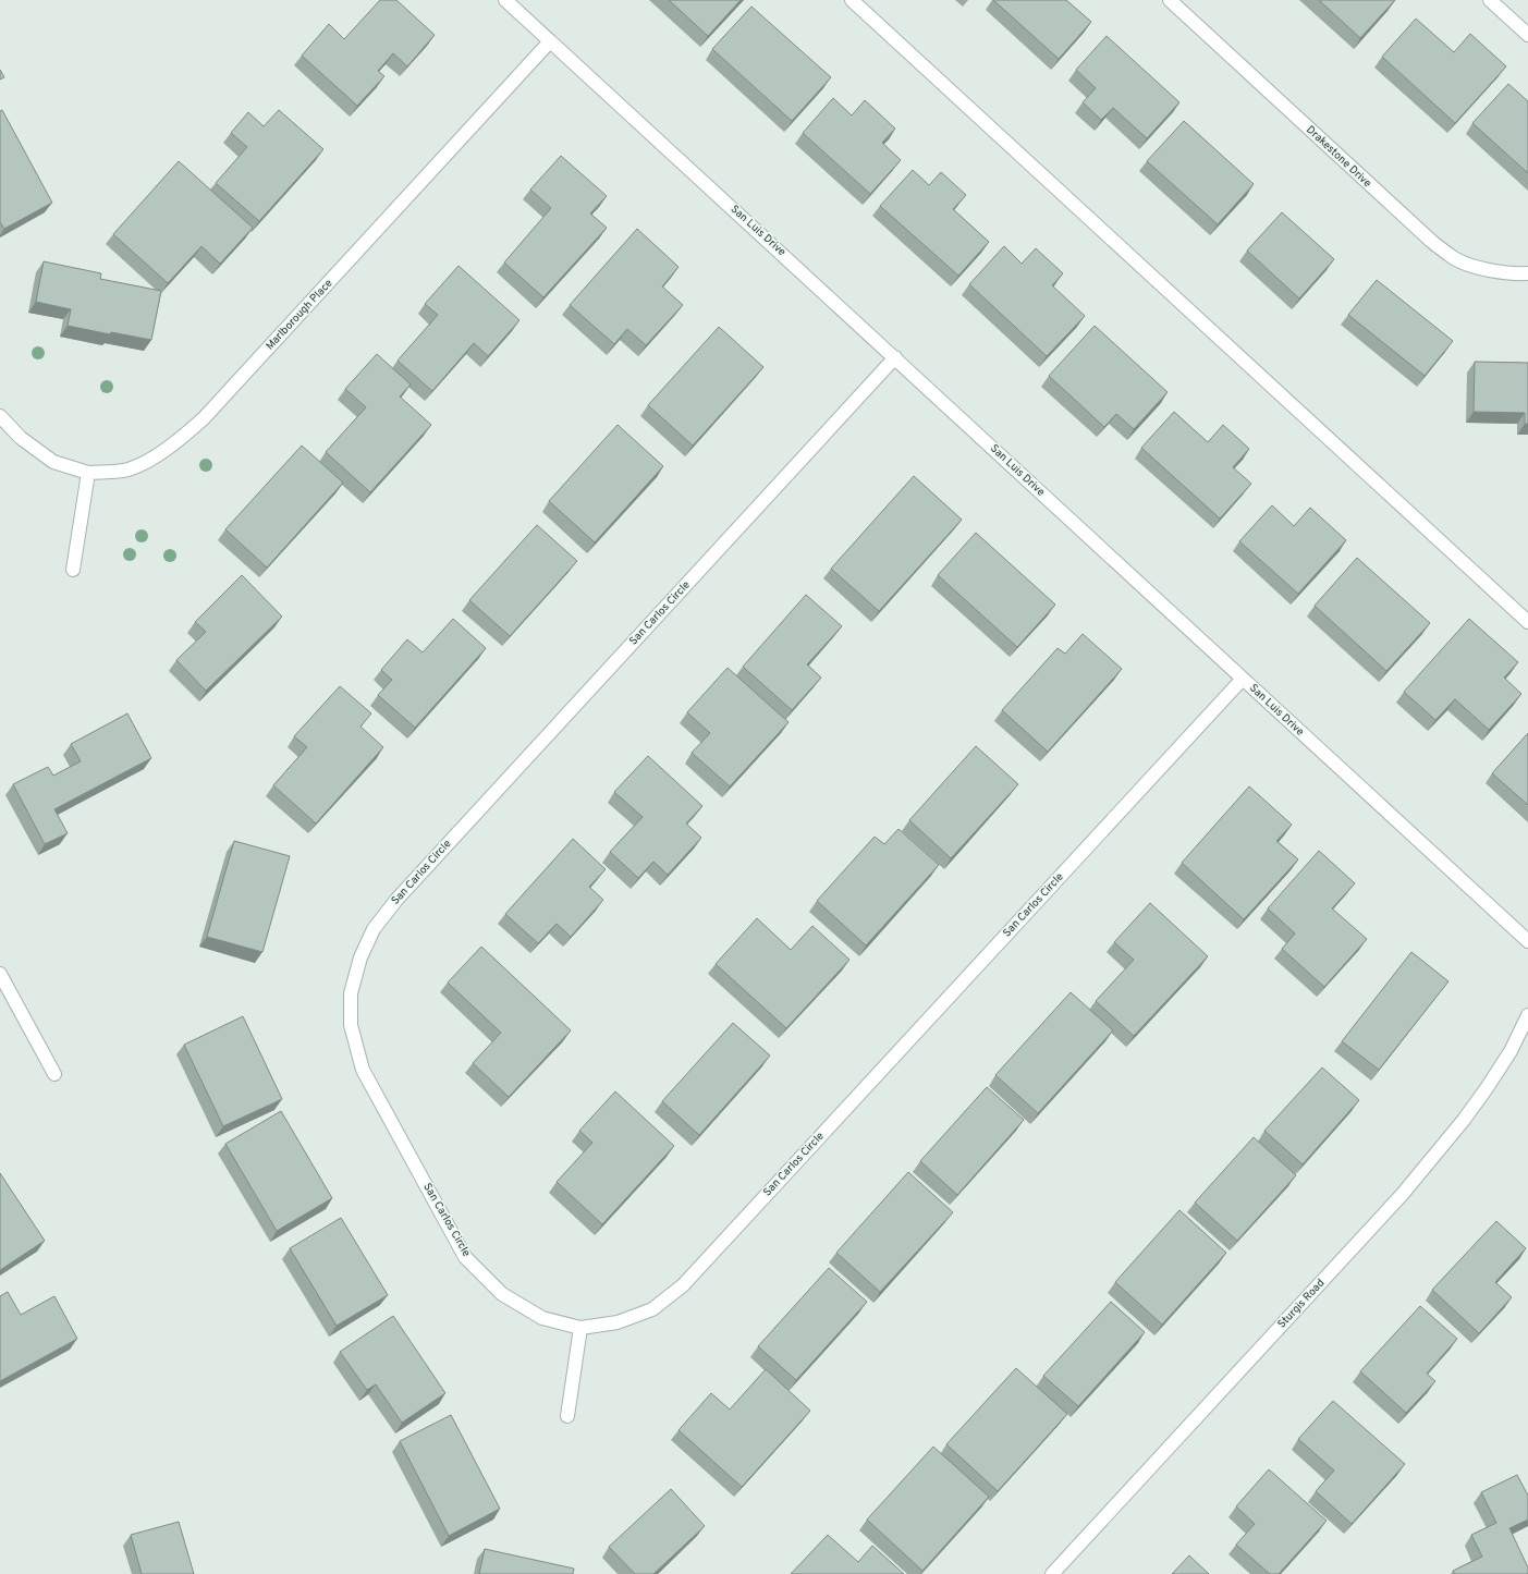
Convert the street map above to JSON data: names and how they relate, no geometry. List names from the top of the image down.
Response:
{
  "streets": {
    "street": [
      "Drakestone Drive",
      "San Luis Drive",
      "Marlborough Place",
      "San Carlos Circle",
      "Sturgis Road"
    ]
  },
  "crossings": [
    ["San Luis Drive", "Marlborough Place"],
    ["San Luis Drive", "San Carlos Circle"]
  ]
}
